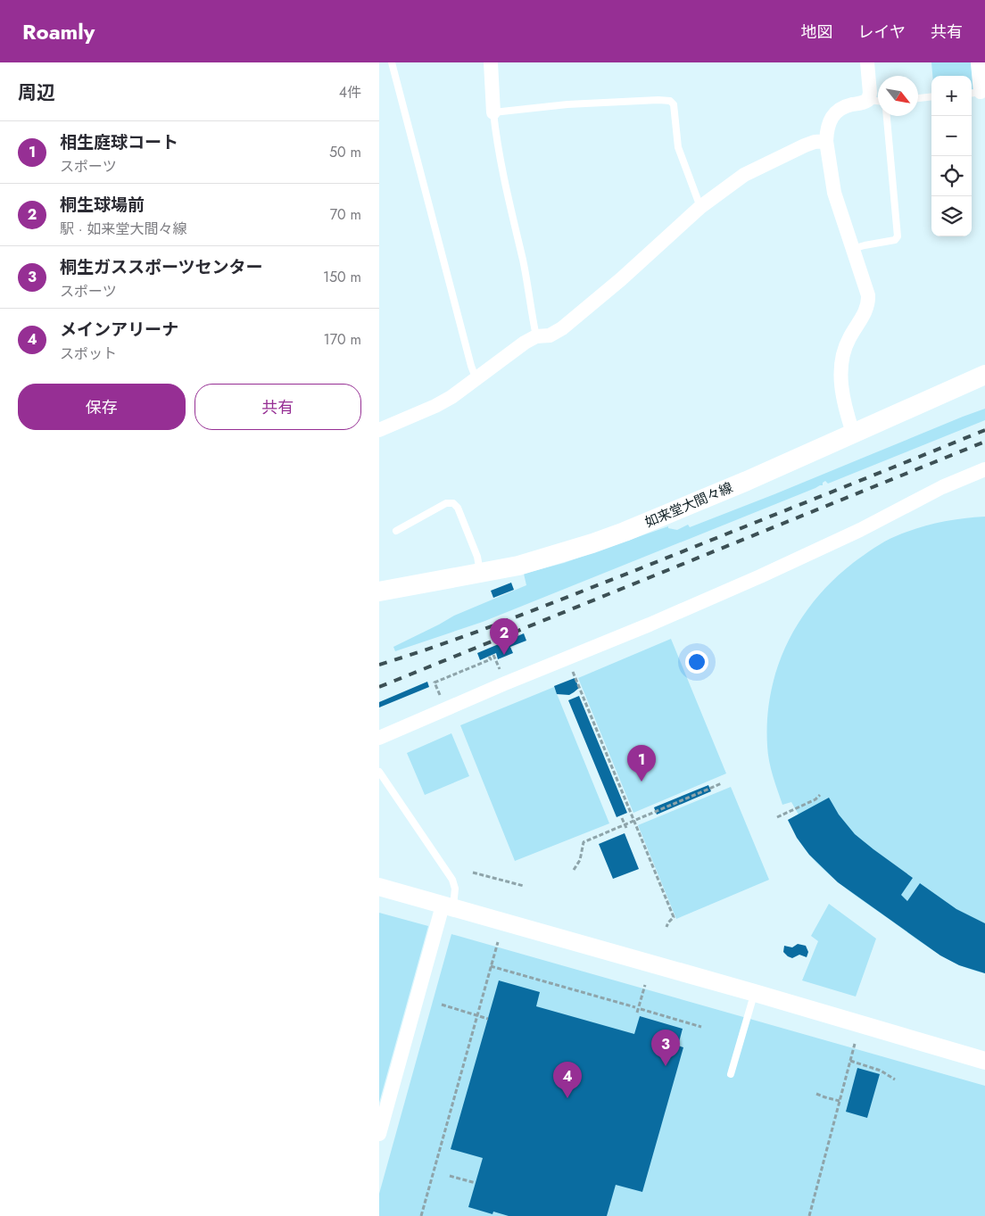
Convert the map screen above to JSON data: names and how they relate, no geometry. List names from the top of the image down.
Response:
{
  "streets": {
    "main road": ["如来堂大間々線"]
  },
  "north": "bottom right",
  "page": {
    "header": "Roamly",
    "nav": ["地図", "レイヤ", "共有"],
    "heading": ["周辺", "4件"],
    "map_buttons": ["+", "−"],
    "list": [
      {
        "mark": "1",
        "name": "相生庭球コート",
        "note": "スポーツ",
        "value": "50 m"
      },
      {
        "mark": "2",
        "name": "桐生球場前",
        "note": "駅 · 如来堂大間々線",
        "value": "70 m"
      },
      {
        "mark": "3",
        "name": "桐生ガススポーツセンター",
        "note": "スポーツ",
        "value": "150 m"
      },
      {
        "mark": "4",
        "name": "メインアリーナ",
        "note": "スポット",
        "value": "170 m"
      }
    ],
    "buttons": ["保存", "共有"],
    "pins": [
      "2",
      "1",
      "3",
      "4"
    ]
  }
}
